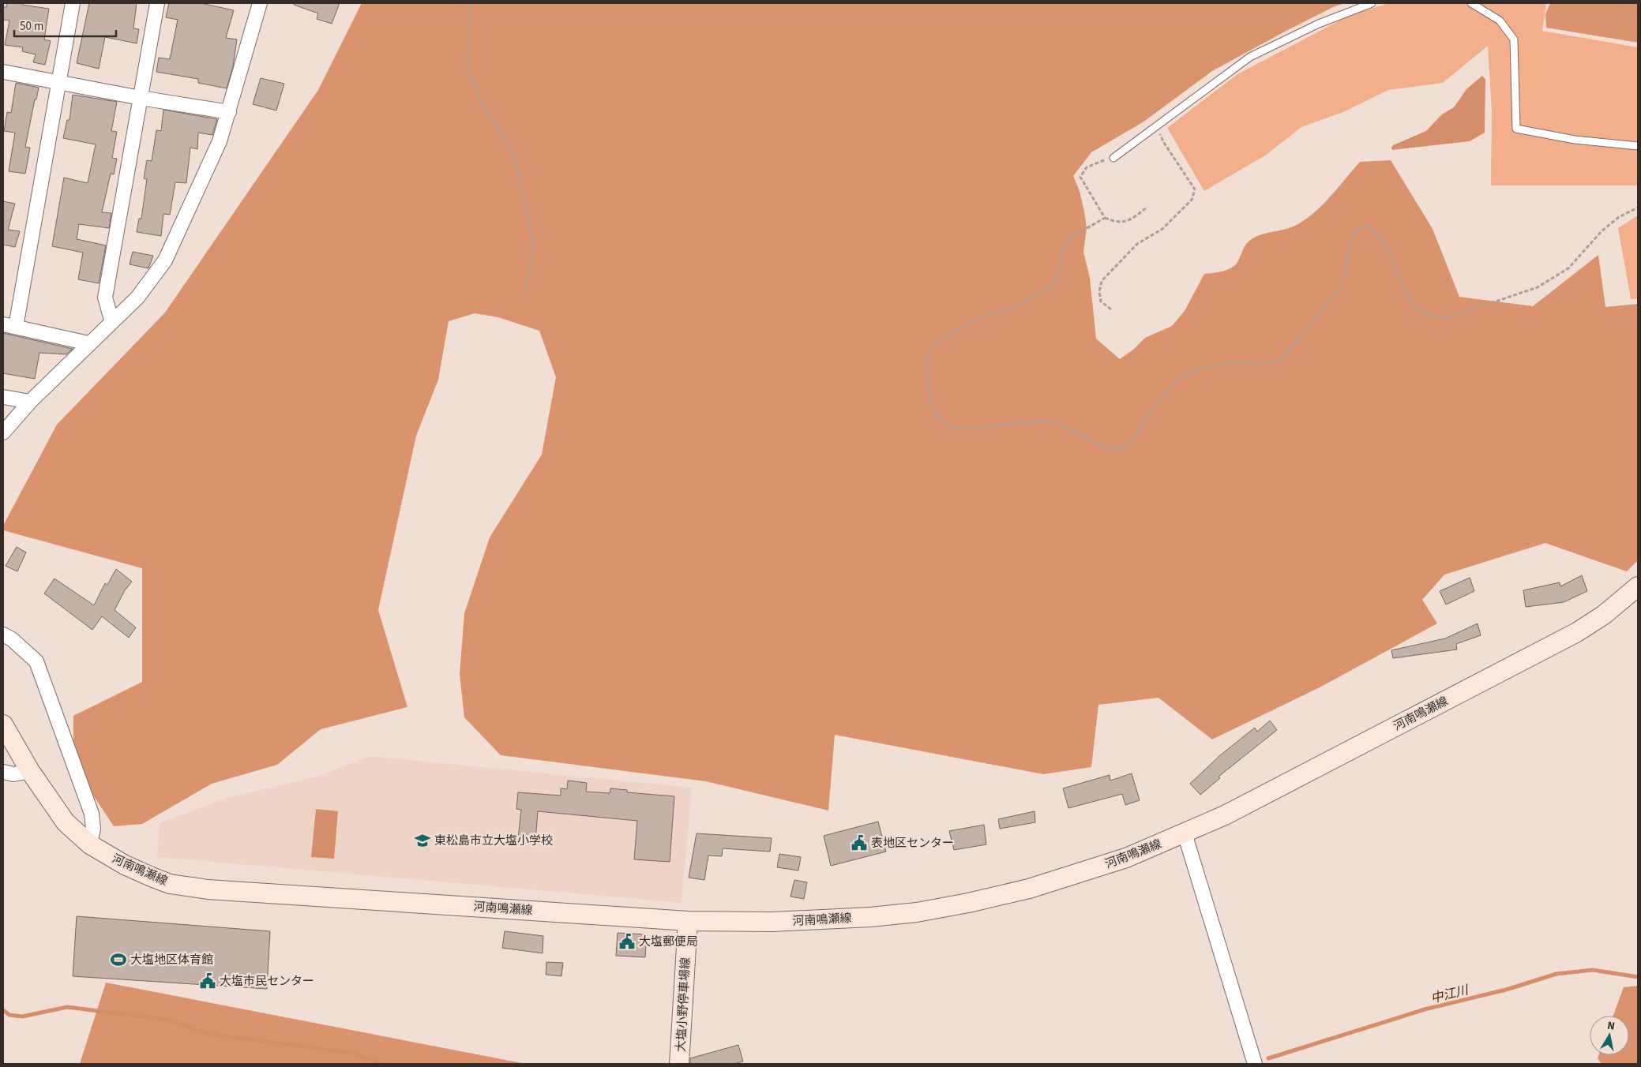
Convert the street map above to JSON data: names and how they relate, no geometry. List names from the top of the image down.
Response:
{
  "streets": {
    "main road": ["河南鳴瀬線", "大塩小野停車場線"]
  },
  "crossings": [
    ["河南鳴瀬線", "大塩小野停車場線"]
  ],
  "water": ["中江川"],
  "places": {
    "school or university": ["東松島市立大塩小学校"],
    "public building": ["表地区センター", "大塩郵便局", "大塩市民センター"],
    "sports": ["大塩地区体育館"]
  },
  "scale_bar": "50 m",
  "north": "top"
}
